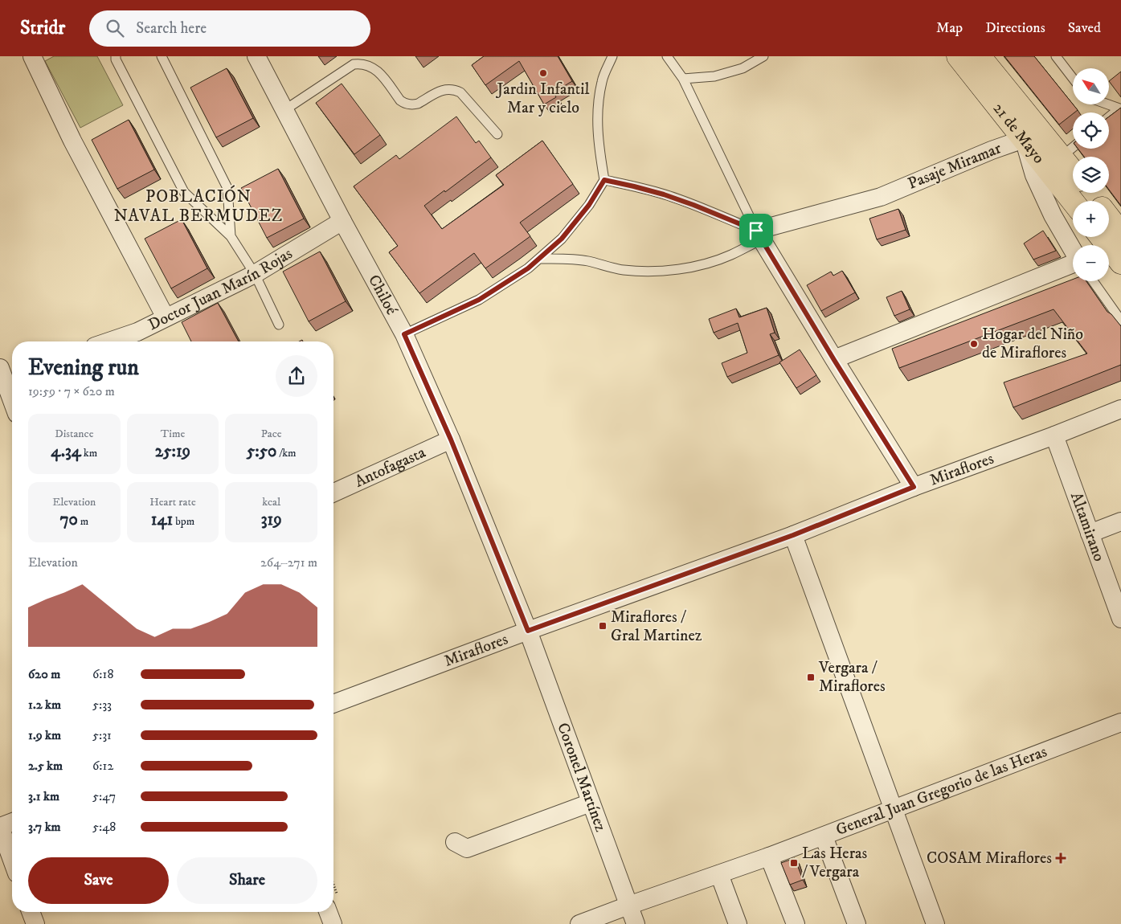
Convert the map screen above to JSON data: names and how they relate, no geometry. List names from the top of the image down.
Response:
{
  "streets": {
    "main road": ["21 de Mayo"],
    "street": [
      "Pasaje Miramar",
      "Doctor Juan Marín Rojas",
      "Chiloé",
      "Antofagasta",
      "Miraflores",
      "Altamirano",
      "Coronel Martínez",
      "General Juan Gregorio de las Heras"
    ]
  },
  "crossings": [
    ["21 de Mayo", "Pasaje Miramar"],
    ["Doctor Juan Marín Rojas", "Chiloé"],
    ["Chiloé", "Antofagasta"],
    ["Chiloé", "Miraflores"],
    ["Chiloé", "Coronel Martínez"],
    ["Miraflores", "Altamirano"],
    ["Miraflores", "Coronel Martínez"],
    ["Coronel Martínez", "General Juan Gregorio de las Heras"]
  ],
  "districts": ["POBLACIÓN NAVAL BERMUDEZ"],
  "places": {
    "other": ["Jardin Infantil Mar y cielo", "Hogar del Niño de Miraflores"],
    "transit": ["Miraflores / Gral Martinez", "Vergara / Miraflores", "Las Heras / Vergara"],
    "health": ["COSAM Miraflores"]
  },
  "north": "top left",
  "page": {
    "header": "Stridr",
    "search": "Search here",
    "nav": ["Map", "Directions", "Saved"],
    "map_buttons": ["+", "−"],
    "heading": ["Evening run", "19:59 · 7 × 620 m"],
    "stats": [
      ["Distance", "4.34 km"],
      ["Time", "25:19"],
      ["Pace", "5:50 /km"],
      ["Elevation", "70 m"],
      ["Heart rate", "141 bpm"],
      ["kcal", "319"]
    ],
    "chart": ["Elevation", "264–271 m"],
    "list": [
      {
        "name": "620 m",
        "note": "6:18"
      },
      {
        "name": "1.2 km",
        "note": "5:33"
      },
      {
        "name": "1.9 km",
        "note": "5:31"
      },
      {
        "name": "2.5 km",
        "note": "6:12"
      },
      {
        "name": "3.1 km",
        "note": "5:47"
      },
      {
        "name": "3.7 km",
        "note": "5:48"
      }
    ],
    "buttons": ["Save", "Share"]
  }
}
